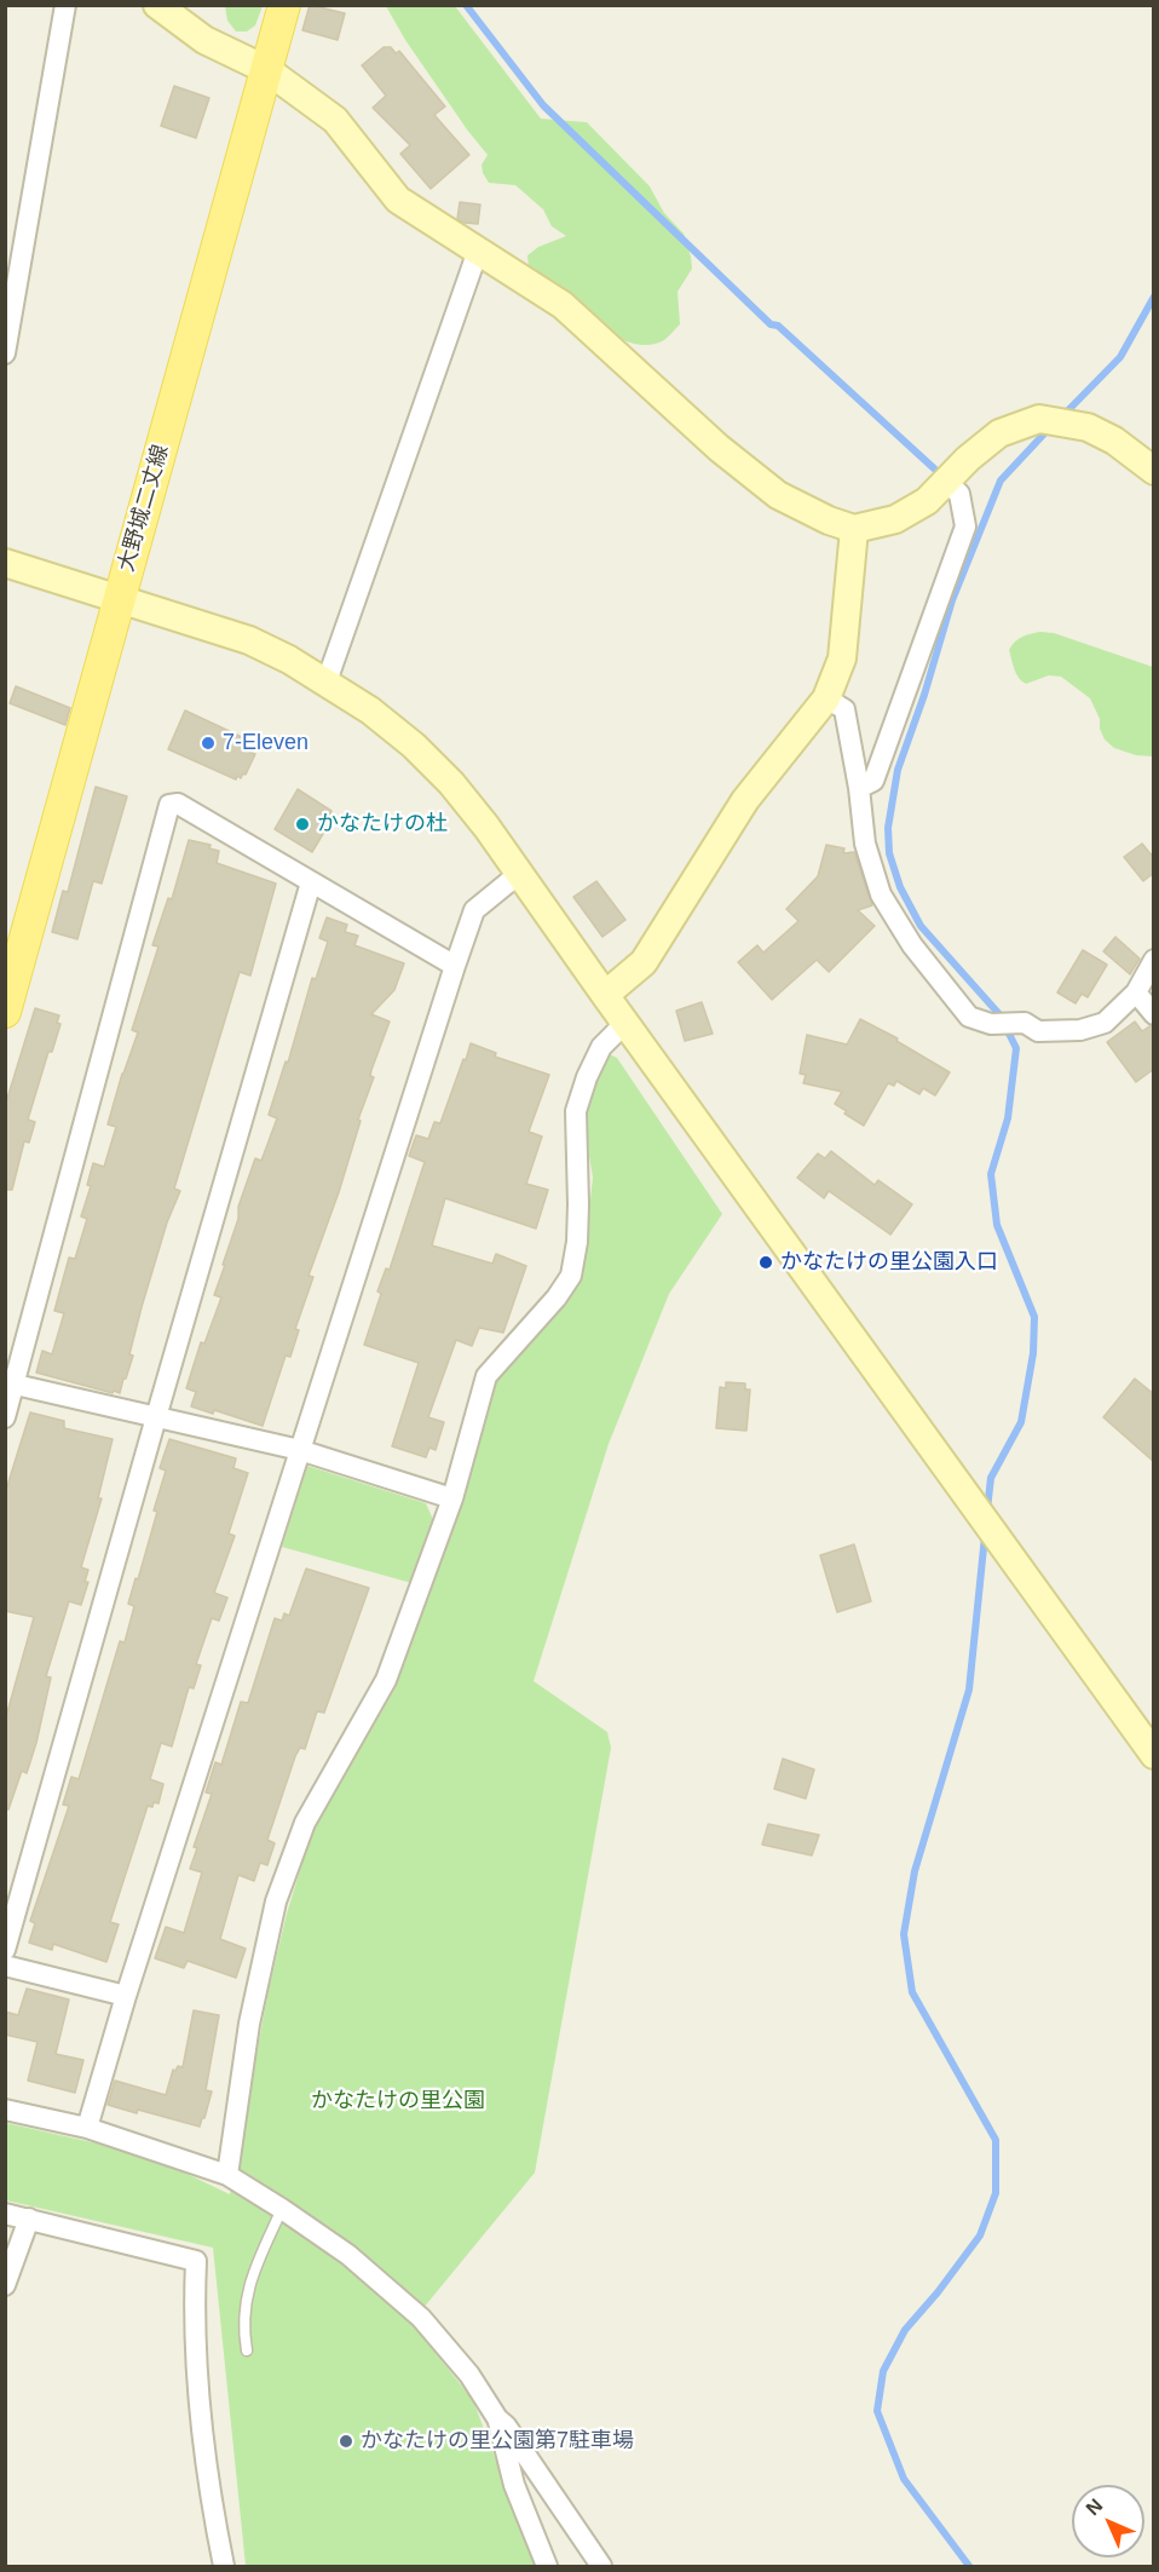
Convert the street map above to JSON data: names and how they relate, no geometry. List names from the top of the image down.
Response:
{
  "streets": {
    "main road": ["大野城二丈線"]
  },
  "parks": ["かなたけの里公園"],
  "places": [
    "7-Eleven",
    "かなたけの杜",
    "かなたけの里公園入口",
    "かなたけの里公園第7駐車場"
  ],
  "north": "top left"
}
